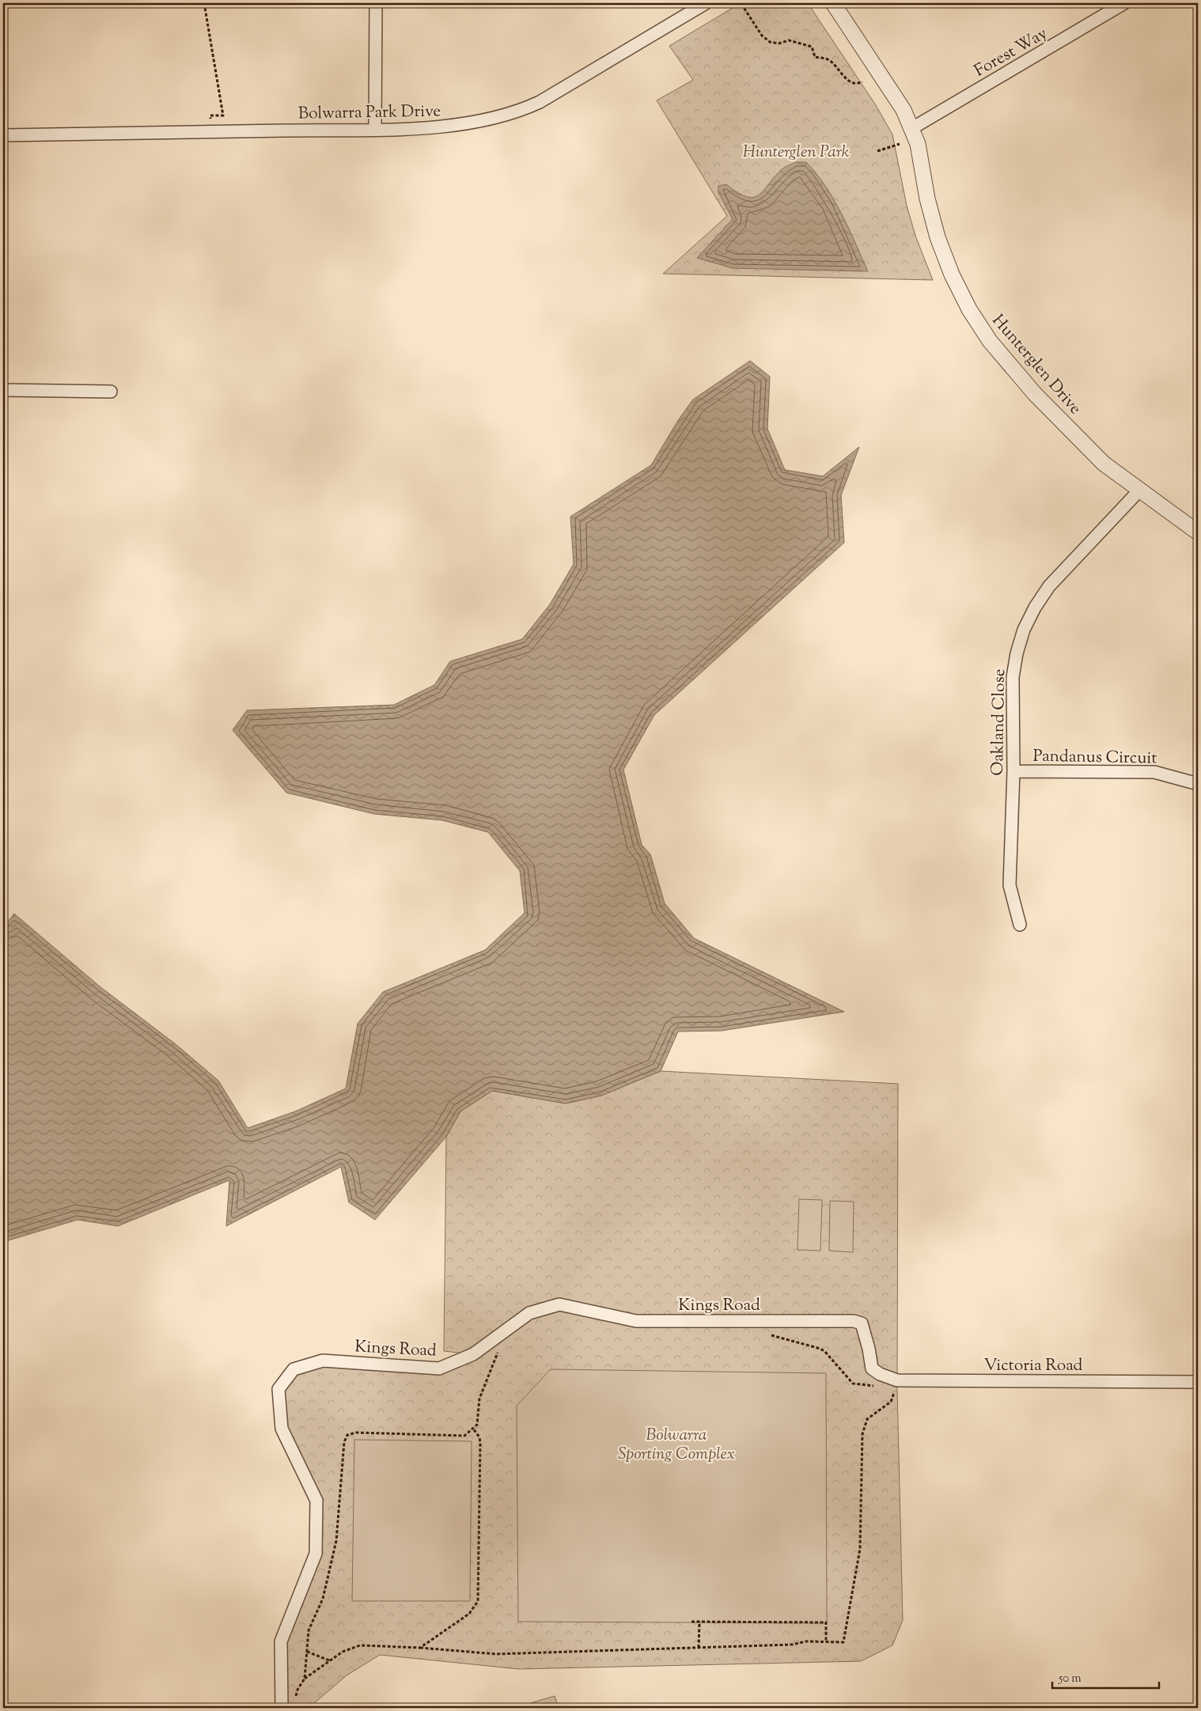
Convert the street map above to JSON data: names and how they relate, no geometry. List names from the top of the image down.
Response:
{
  "streets": {
    "street": [
      "Forest Way",
      "Bolwarra Park Drive",
      "Hunterglen Drive",
      "Oakland Close",
      "Pandanus Circuit",
      "Kings Road",
      "Victoria Road"
    ]
  },
  "crossings": [
    ["Forest Way", "Hunterglen Drive"],
    ["Hunterglen Drive", "Oakland Close"],
    ["Oakland Close", "Pandanus Circuit"],
    ["Kings Road", "Victoria Road"]
  ],
  "parks": ["Hunterglen Park", "Bolwarra Sporting Complex"],
  "scale_bar": "50 m"
}
